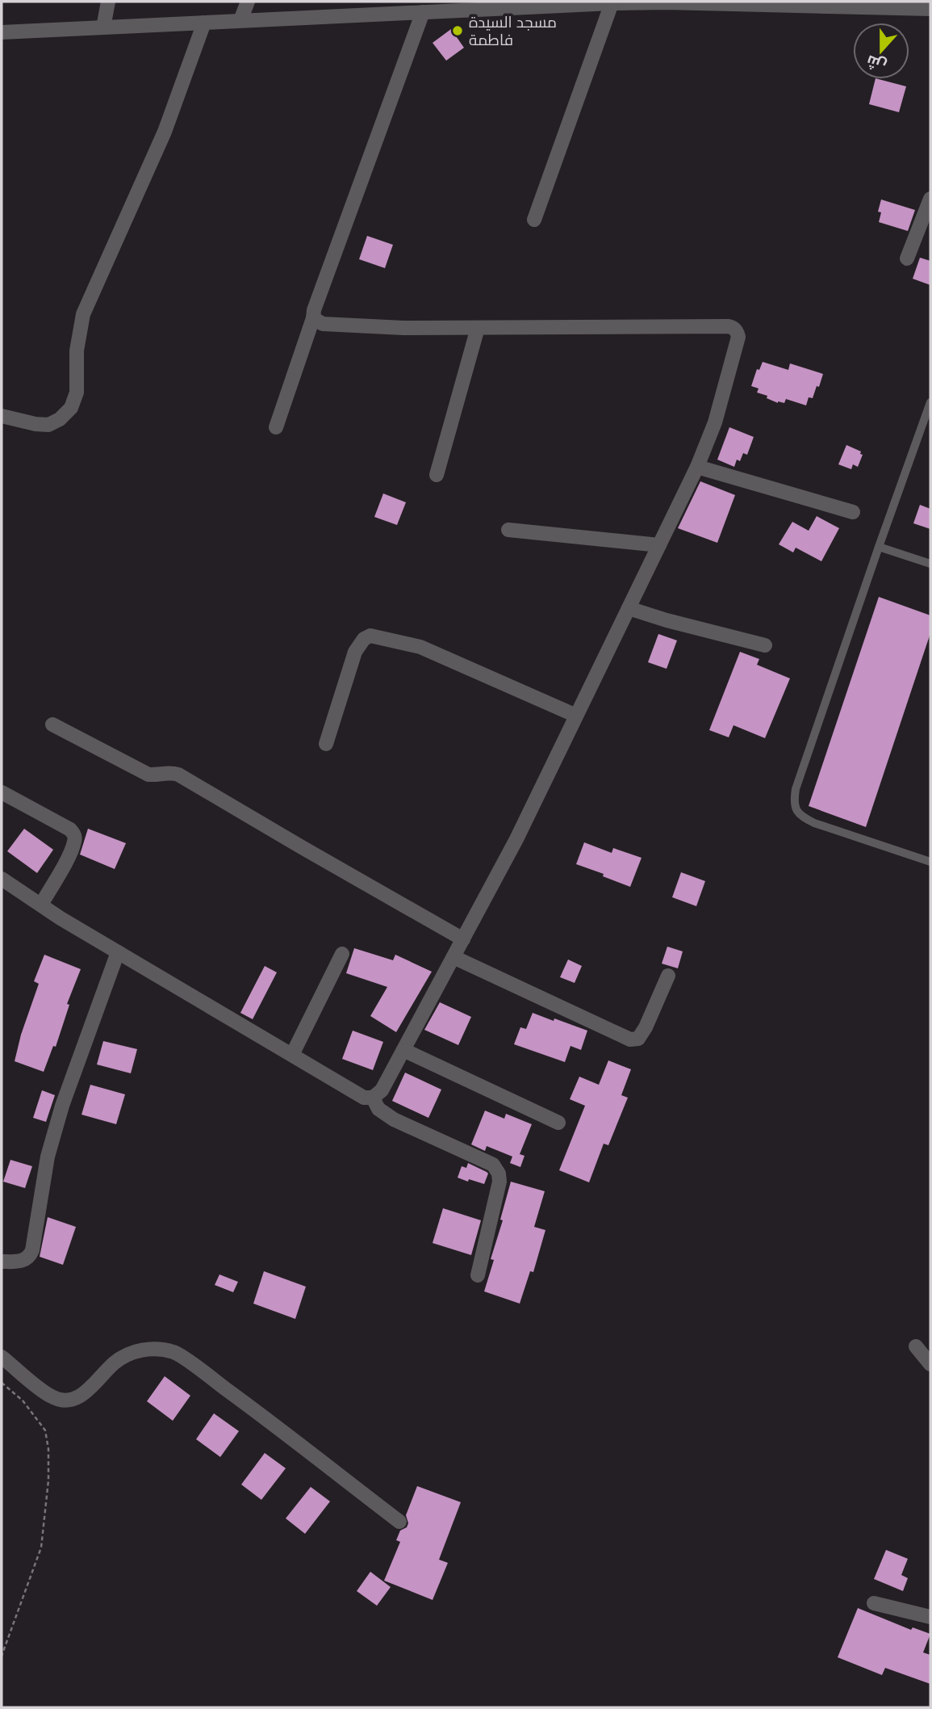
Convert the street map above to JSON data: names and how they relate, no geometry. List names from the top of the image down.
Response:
{
  "places": ["مسجد السيدة فاطمة"],
  "north": "bottom"
}
